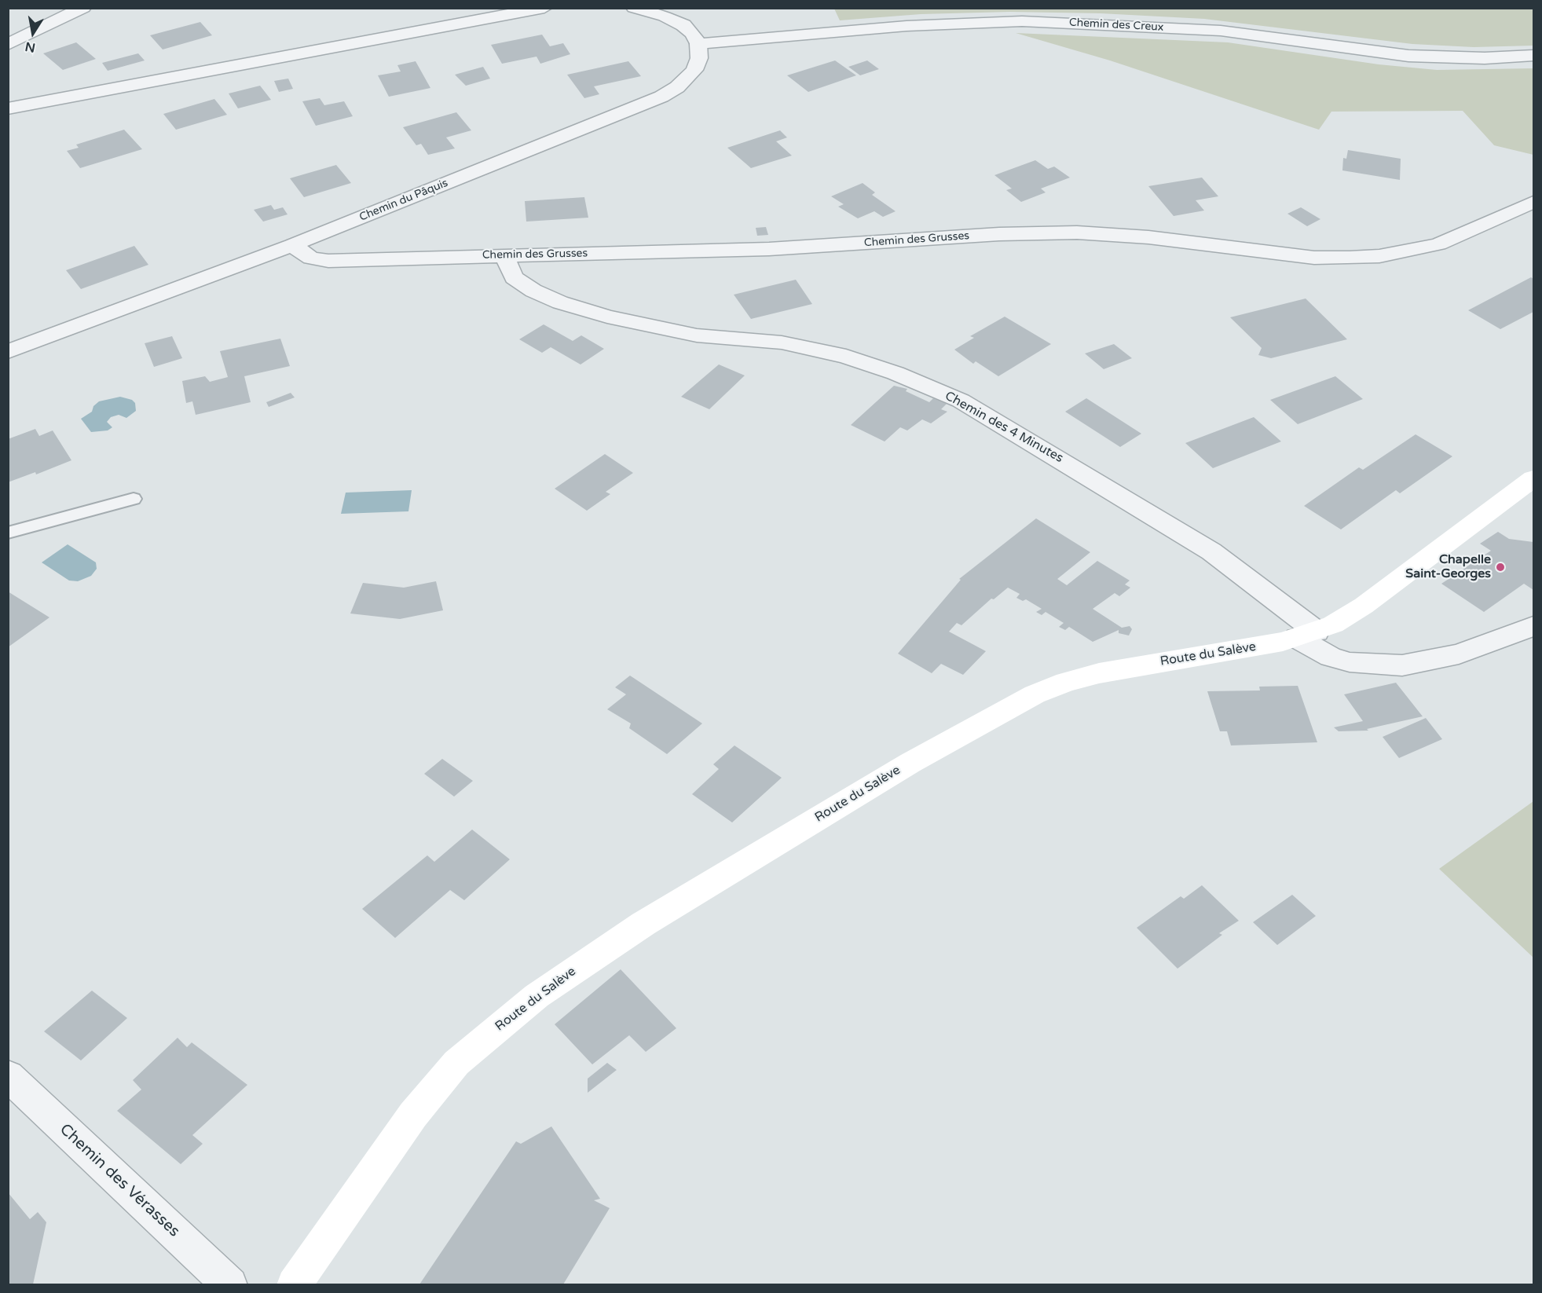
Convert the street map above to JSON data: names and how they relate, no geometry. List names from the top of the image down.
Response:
{
  "streets": {
    "main road": ["Route du Salève"],
    "street": [
      "Chemin des Creux",
      "Chemin du Pâquis",
      "Chemin des Grusses",
      "Chemin des 4 Minutes",
      "Chemin des Vérasses"
    ]
  },
  "crossings": [
    ["Chemin des Creux", "Chemin du Pâquis"],
    ["Chemin du Pâquis", "Chemin des Grusses"],
    ["Chemin des Grusses", "Chemin des 4 Minutes"],
    ["Chemin des 4 Minutes", "Route du Salève"]
  ],
  "places": ["Chapelle Saint-Georges"],
  "north": "bottom"
}
